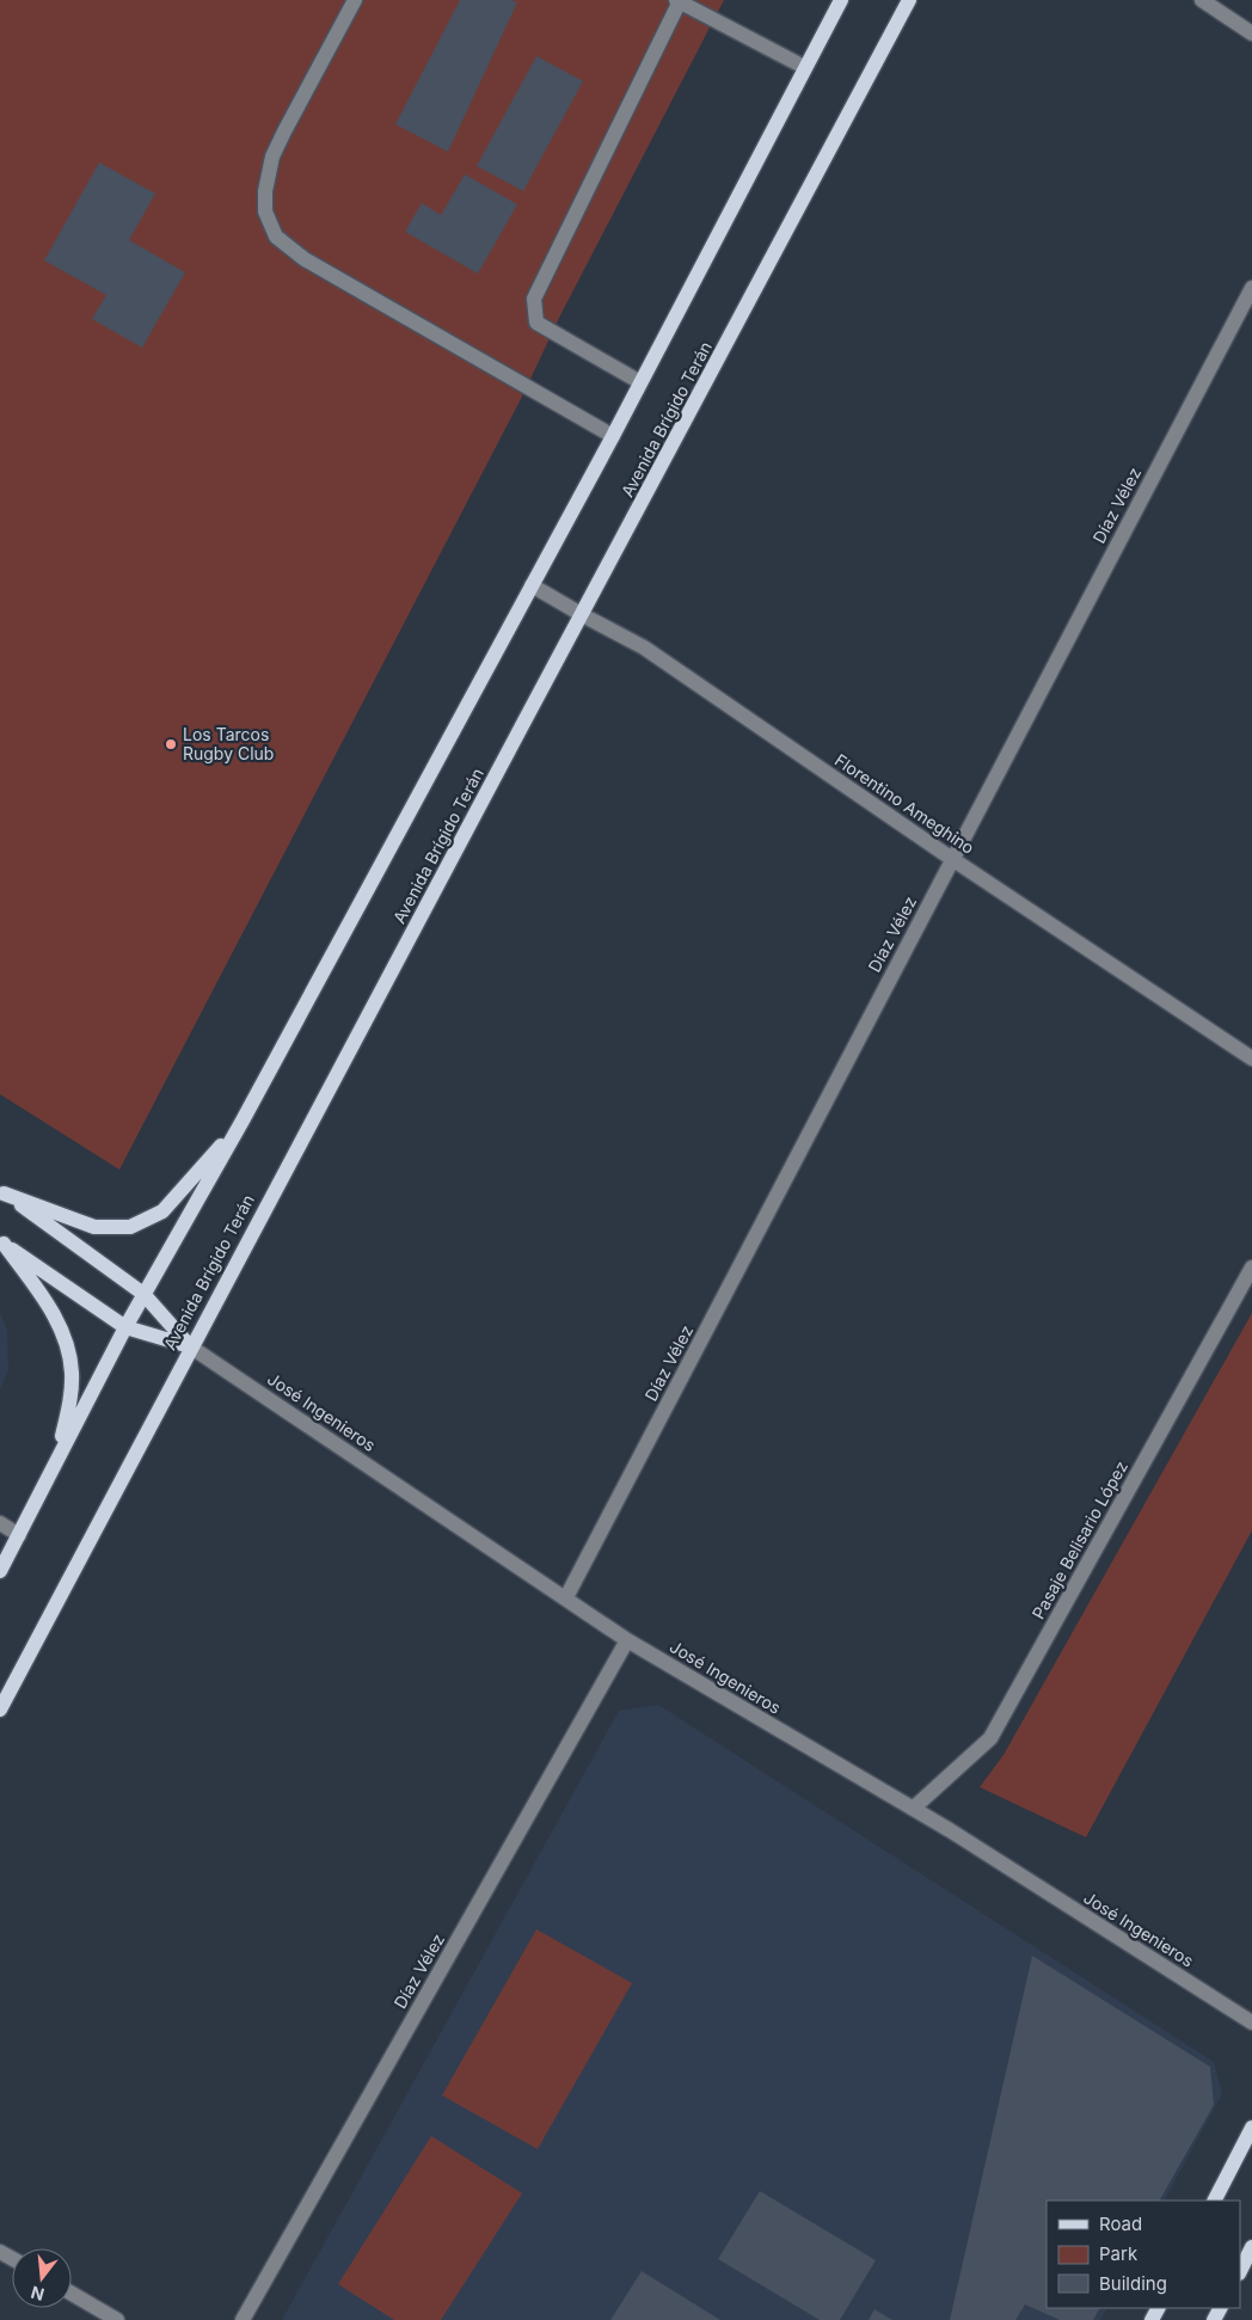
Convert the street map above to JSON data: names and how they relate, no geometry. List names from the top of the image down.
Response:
{
  "streets": {
    "main road": ["Avenida Brígido Terán", "José Ingenieros"],
    "street": ["Díaz Vélez", "Florentino Ameghino", "Pasaje Belisario López"]
  },
  "crossings": [
    ["Avenida Brígido Terán", "Florentino Ameghino"],
    ["Avenida Brígido Terán", "José Ingenieros"],
    ["Díaz Vélez", "Florentino Ameghino"],
    ["Díaz Vélez", "José Ingenieros"],
    ["José Ingenieros", "Pasaje Belisario López"]
  ],
  "places": ["Los Tarcos Rugby Club"],
  "legend": ["Road", "Park", "Building"],
  "north": "bottom"
}
